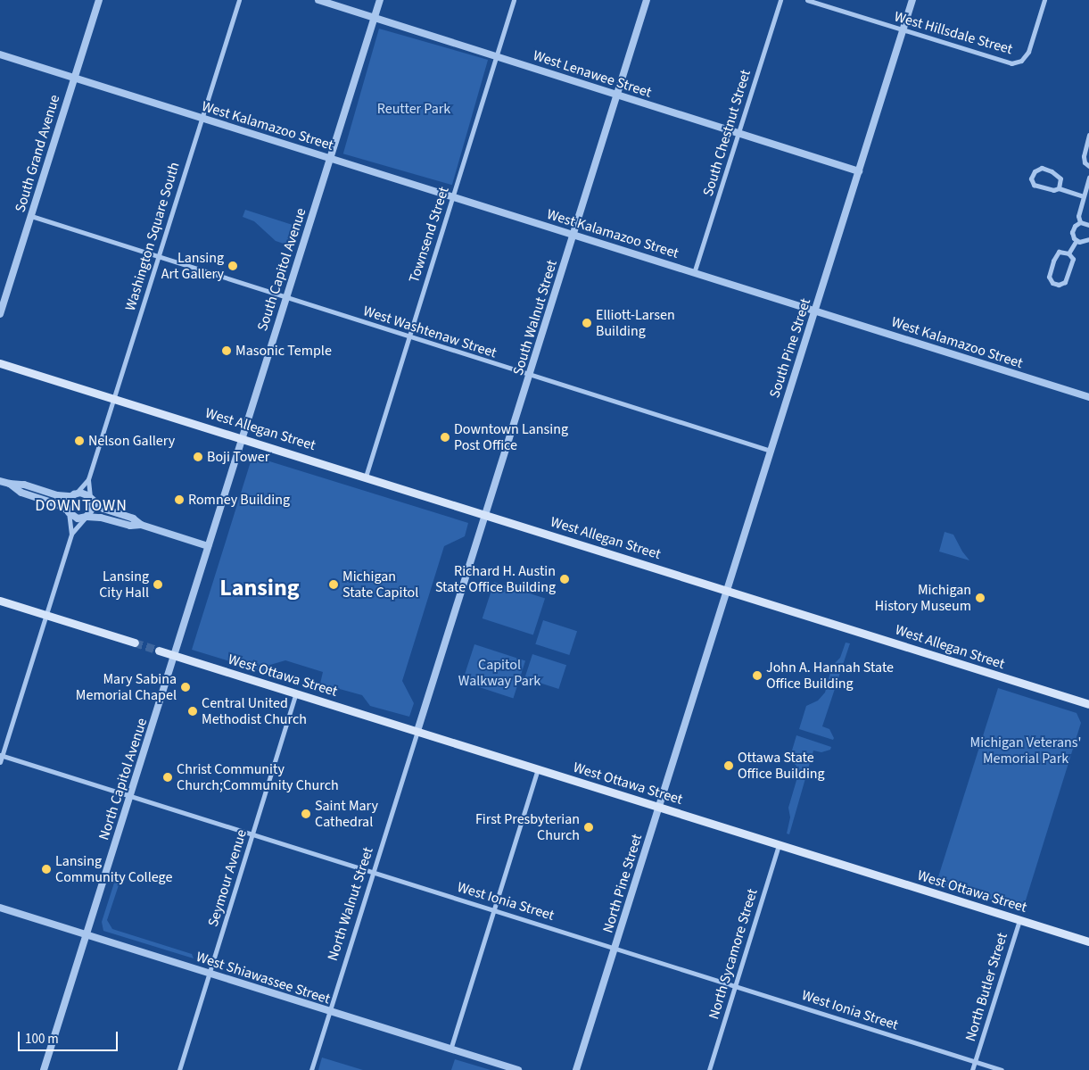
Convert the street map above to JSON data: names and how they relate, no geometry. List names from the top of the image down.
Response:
{
  "streets": {
    "main road": ["West Allegan Street", "West Ottawa Street"],
    "street": [
      "West Hillsdale Street",
      "West Lenawee Street",
      "West Kalamazoo Street",
      "South Chestnut Street",
      "South Grand Avenue",
      "Townsend Street",
      "Washington Square South",
      "South Capitol Avenue",
      "South Walnut Street",
      "West Washtenaw Street",
      "South Pine Street",
      "North Capitol Avenue",
      "Seymour Avenue",
      "North Pine Street",
      "West Ionia Street",
      "North Walnut Street",
      "North Sycamore Street",
      "West Shiawassee Street",
      "North Butler Street"
    ]
  },
  "crossings": [
    ["West Hillsdale Street", "South Pine Street"],
    ["West Lenawee Street", "South Chestnut Street"],
    ["West Lenawee Street", "Townsend Street"],
    ["West Lenawee Street", "South Capitol Avenue"],
    ["West Lenawee Street", "South Walnut Street"],
    ["West Lenawee Street", "South Pine Street"],
    ["West Kalamazoo Street", "South Chestnut Street"],
    ["West Kalamazoo Street", "South Grand Avenue"],
    ["West Kalamazoo Street", "Townsend Street"],
    ["West Kalamazoo Street", "Washington Square South"],
    ["West Kalamazoo Street", "South Capitol Avenue"],
    ["West Kalamazoo Street", "South Walnut Street"],
    ["West Kalamazoo Street", "South Pine Street"],
    ["South Grand Avenue", "West Washtenaw Street"],
    ["Townsend Street", "West Washtenaw Street"],
    ["Townsend Street", "West Allegan Street"],
    ["Washington Square South", "West Washtenaw Street"],
    ["Washington Square South", "West Allegan Street"],
    ["South Capitol Avenue", "West Washtenaw Street"],
    ["South Capitol Avenue", "West Allegan Street"],
    ["South Capitol Avenue", "North Capitol Avenue"],
    ["South Walnut Street", "West Washtenaw Street"],
    ["South Walnut Street", "West Allegan Street"],
    ["South Walnut Street", "North Walnut Street"],
    ["West Washtenaw Street", "South Pine Street"],
    ["South Pine Street", "West Allegan Street"],
    ["South Pine Street", "North Pine Street"],
    ["West Ottawa Street", "North Capitol Avenue"],
    ["West Ottawa Street", "Seymour Avenue"],
    ["West Ottawa Street", "North Pine Street"],
    ["West Ottawa Street", "North Walnut Street"],
    ["West Ottawa Street", "North Sycamore Street"],
    ["West Ottawa Street", "North Butler Street"],
    ["North Capitol Avenue", "West Ionia Street"],
    ["North Capitol Avenue", "West Shiawassee Street"],
    ["Seymour Avenue", "West Ionia Street"],
    ["Seymour Avenue", "West Shiawassee Street"],
    ["North Pine Street", "West Ionia Street"],
    ["West Ionia Street", "North Walnut Street"],
    ["West Ionia Street", "North Sycamore Street"],
    ["West Ionia Street", "North Butler Street"],
    ["North Walnut Street", "West Shiawassee Street"]
  ],
  "districts": ["DOWNTOWN", "Lansing"],
  "parks": ["Reutter Park", "Capitol Walkway Park", "Michigan Veterans' Memorial Park"],
  "places": [
    "Lansing Art Gallery",
    "Elliott-Larsen Building",
    "Masonic Temple",
    "Downtown Lansing Post Office",
    "Nelson Gallery",
    "Boji Tower",
    "Romney Building",
    "Richard H. Austin State Office Building",
    "Lansing City Hall",
    "Michigan State Capitol",
    "Michigan History Museum",
    "John A. Hannah State Office Building",
    "Mary Sabina Memorial Chapel",
    "Central United Methodist Church",
    "Ottawa State Office Building",
    "Christ Community Church;Community Church",
    "Saint Mary Cathedral",
    "First Presbyterian Church",
    "Lansing Community College"
  ],
  "scale_bar": "100 m"
}
